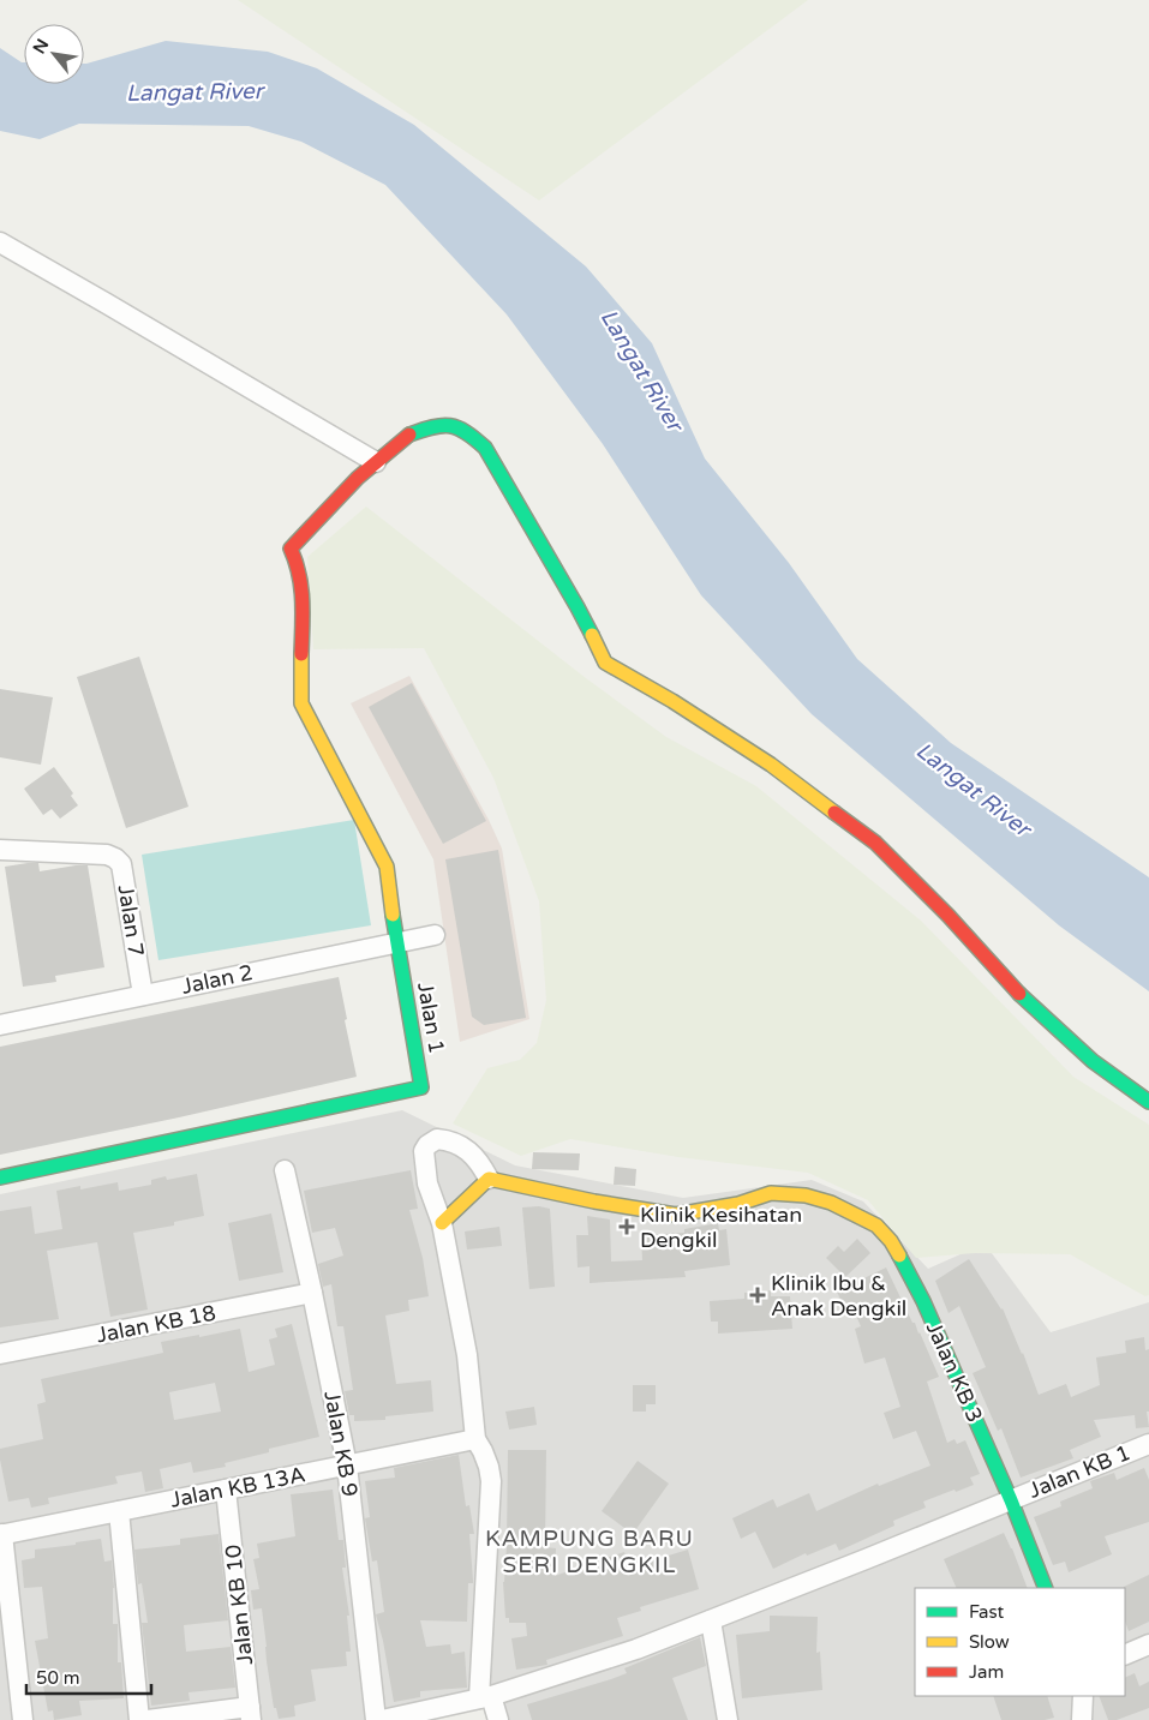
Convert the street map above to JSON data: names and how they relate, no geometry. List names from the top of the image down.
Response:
{
  "streets": {
    "street": [
      "Jalan 7",
      "Jalan 2",
      "Jalan 1",
      "Jalan KB 18",
      "Jalan KB 3",
      "Jalan KB 9",
      "Jalan KB 1",
      "Jalan KB 13A",
      "Jalan KB 10"
    ]
  },
  "crossings": [
    ["Jalan 7", "Jalan 2"],
    ["Jalan 2", "Jalan 1"],
    ["Jalan KB 18", "Jalan KB 9"],
    ["Jalan KB 3", "Jalan KB 1"],
    ["Jalan KB 9", "Jalan KB 13A"],
    ["Jalan KB 13A", "Jalan KB 10"]
  ],
  "districts": ["KAMPUNG BARU SERI DENGKIL"],
  "water": ["Langat River"],
  "places": {
    "health": ["Klinik Kesihatan Dengkil", "Klinik Ibu & Anak Dengkil"]
  },
  "legend": ["Fast", "Slow", "Jam"],
  "scale_bar": "50 m",
  "north": "top left"
}
